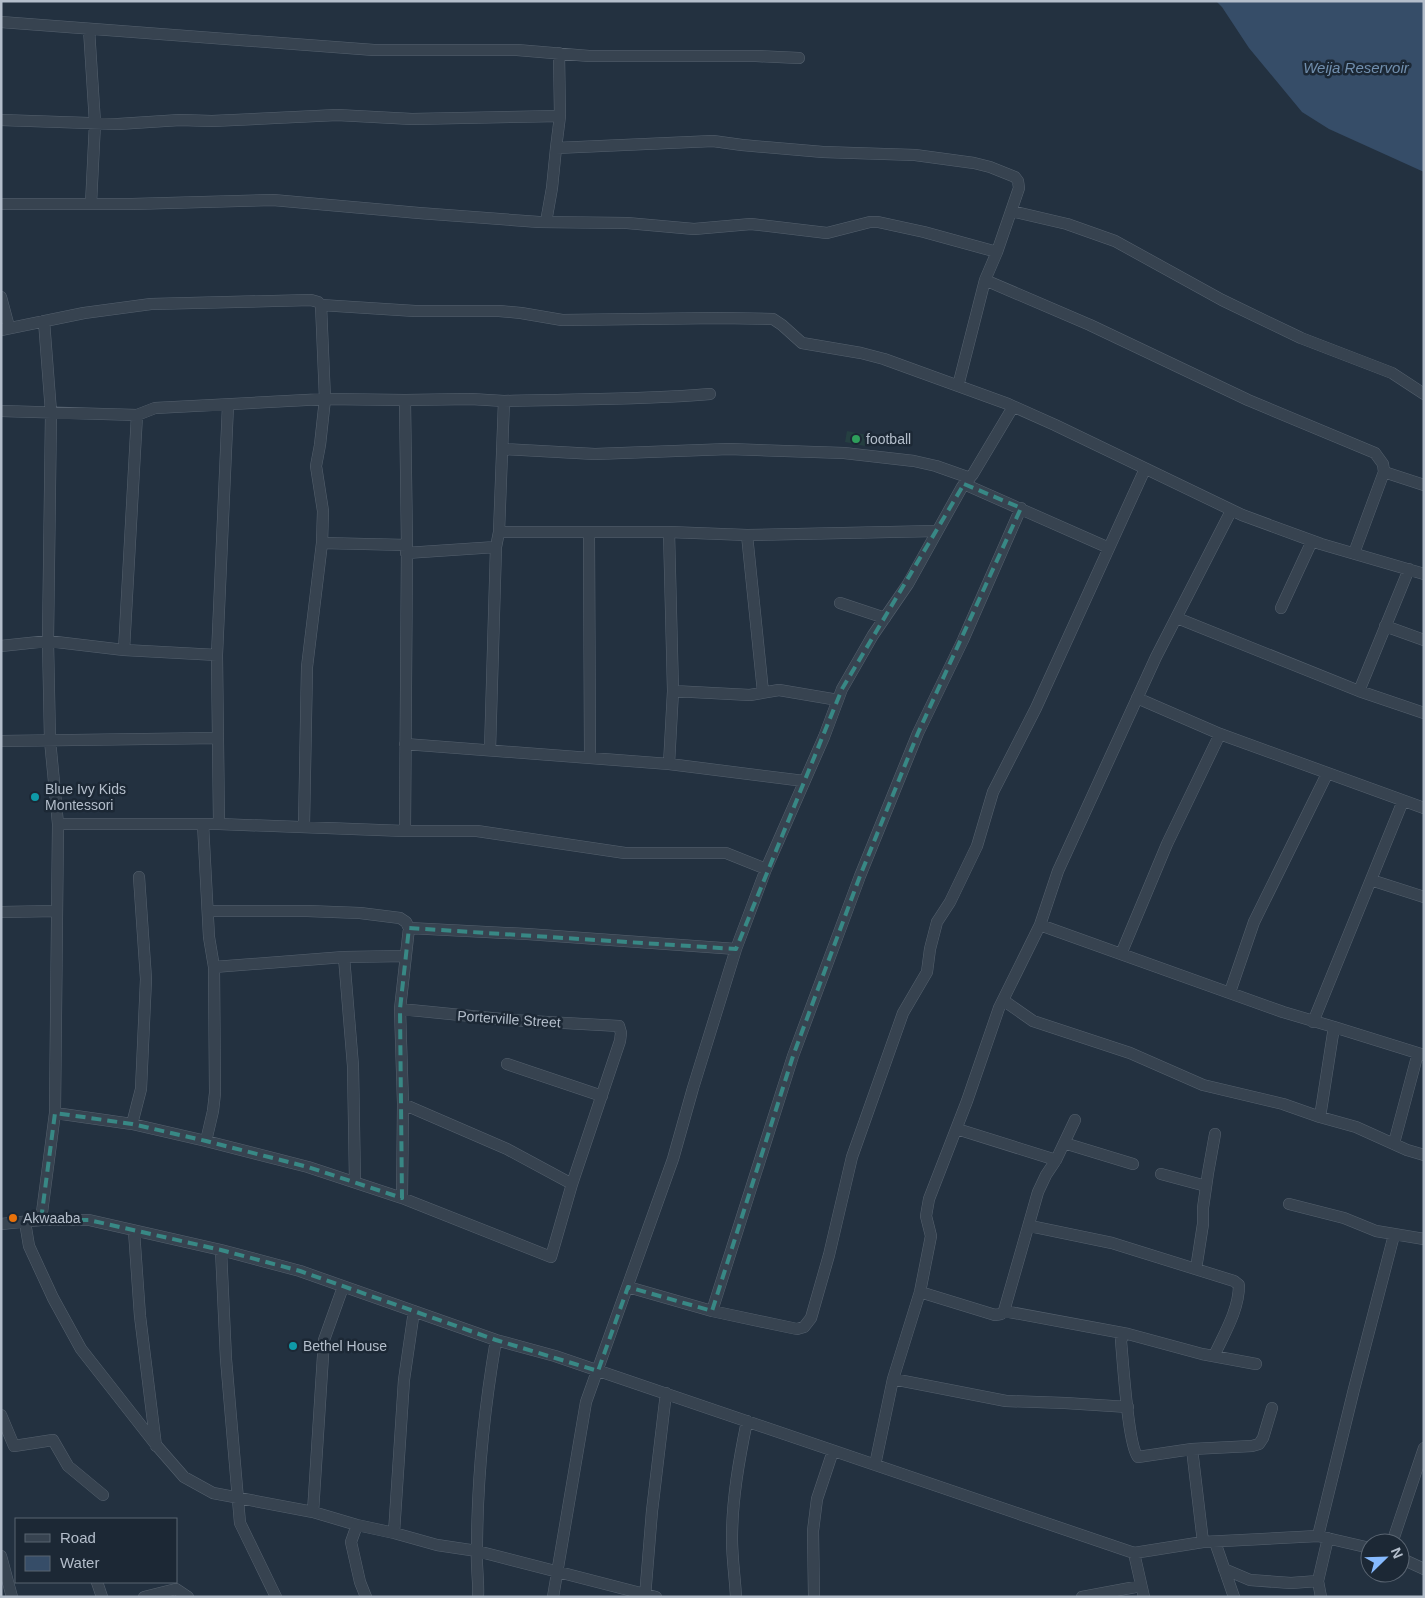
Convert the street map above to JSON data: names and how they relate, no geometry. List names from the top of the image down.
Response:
{
  "streets": {
    "street": ["Porterville Street"]
  },
  "water": ["Weija Reservoir"],
  "places": [
    "football",
    "Blue Ivy Kids Montessori",
    "Akwaaba",
    "Bethel House"
  ],
  "legend": ["Road", "Water"],
  "north": "top right"
}
